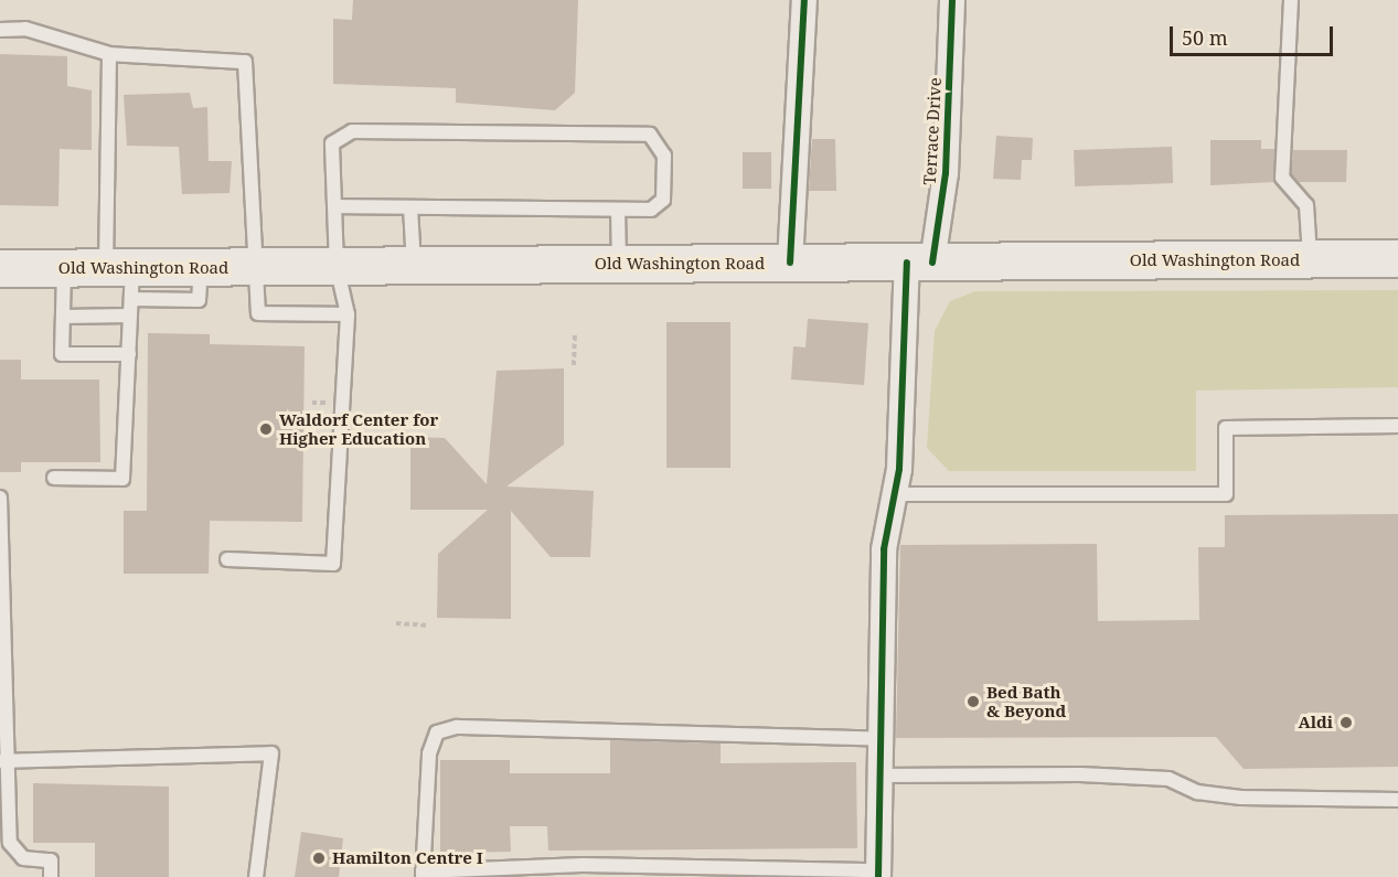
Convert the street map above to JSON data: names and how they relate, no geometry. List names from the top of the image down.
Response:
{
  "streets": {
    "main road": ["Old Washington Road"],
    "street": ["Terrace Drive"]
  },
  "crossings": [
    ["Terrace Drive", "Old Washington Road"]
  ],
  "places": [
    "Waldorf Center for Higher Education",
    "Bed Bath & Beyond",
    "Aldi",
    "Hamilton Centre I"
  ],
  "scale_bar": "50 m"
}
